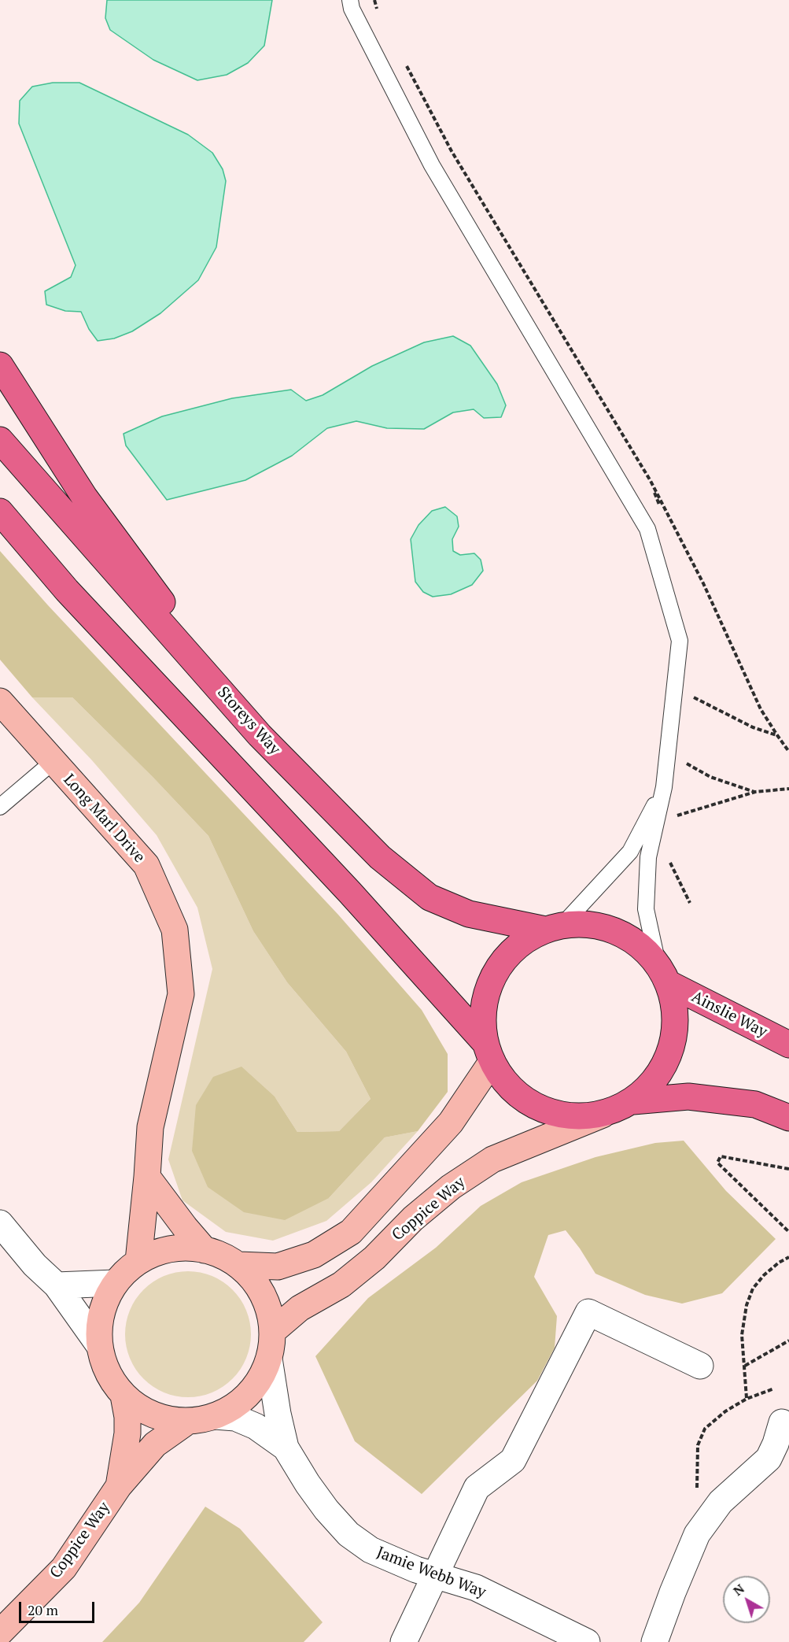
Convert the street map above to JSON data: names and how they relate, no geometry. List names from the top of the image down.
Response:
{
  "streets": {
    "highway": ["Storeys Way", "Ainslie Way"],
    "street": ["Long Marl Drive", "Coppice Way", "Jamie Webb Way"]
  },
  "crossings": [
    ["Storeys Way", "Ainslie Way"]
  ],
  "scale_bar": "20 m",
  "north": "top left"
}
